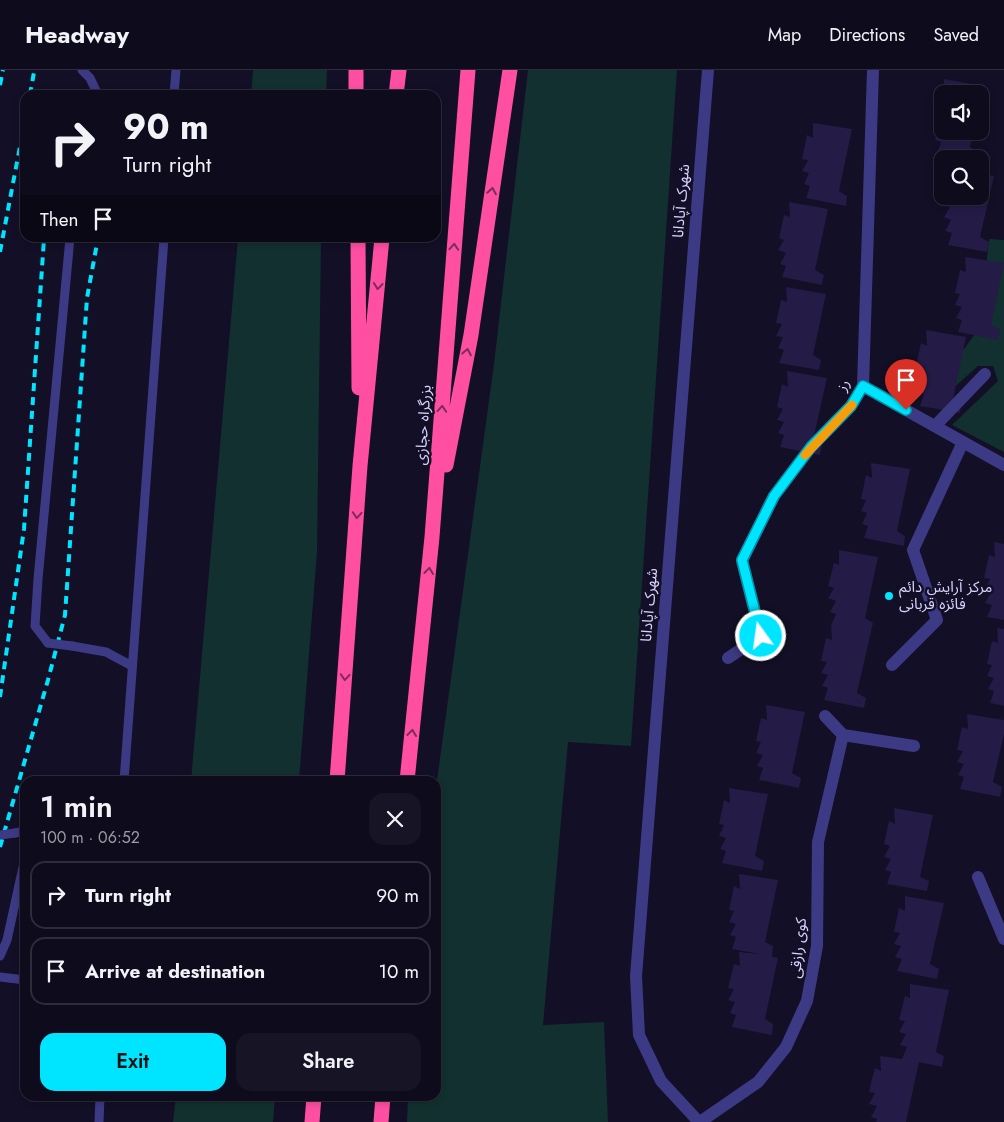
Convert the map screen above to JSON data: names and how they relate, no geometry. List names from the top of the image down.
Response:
{
  "streets": {
    "highway": ["بزرگراه حجازی"],
    "street": ["شهرک آپادانا", "رز", "کوی رازقی"]
  },
  "crossings": [
    ["شهرک آپادانا", "کوی رازقی"]
  ],
  "places": ["مرکز آرایش دائم فائزه قربانی"],
  "page": {
    "header": "Headway",
    "nav": ["Map", "Directions", "Saved"],
    "turn": ["90 m", "Turn right"],
    "then": "Then",
    "heading": ["1 min", "100 m · 06:52"],
    "list": [
      {
        "name": "Turn right",
        "value": "90 m"
      },
      {
        "name": "Arrive at destination",
        "value": "10 m"
      }
    ],
    "buttons": ["Exit", "Share"]
  }
}
